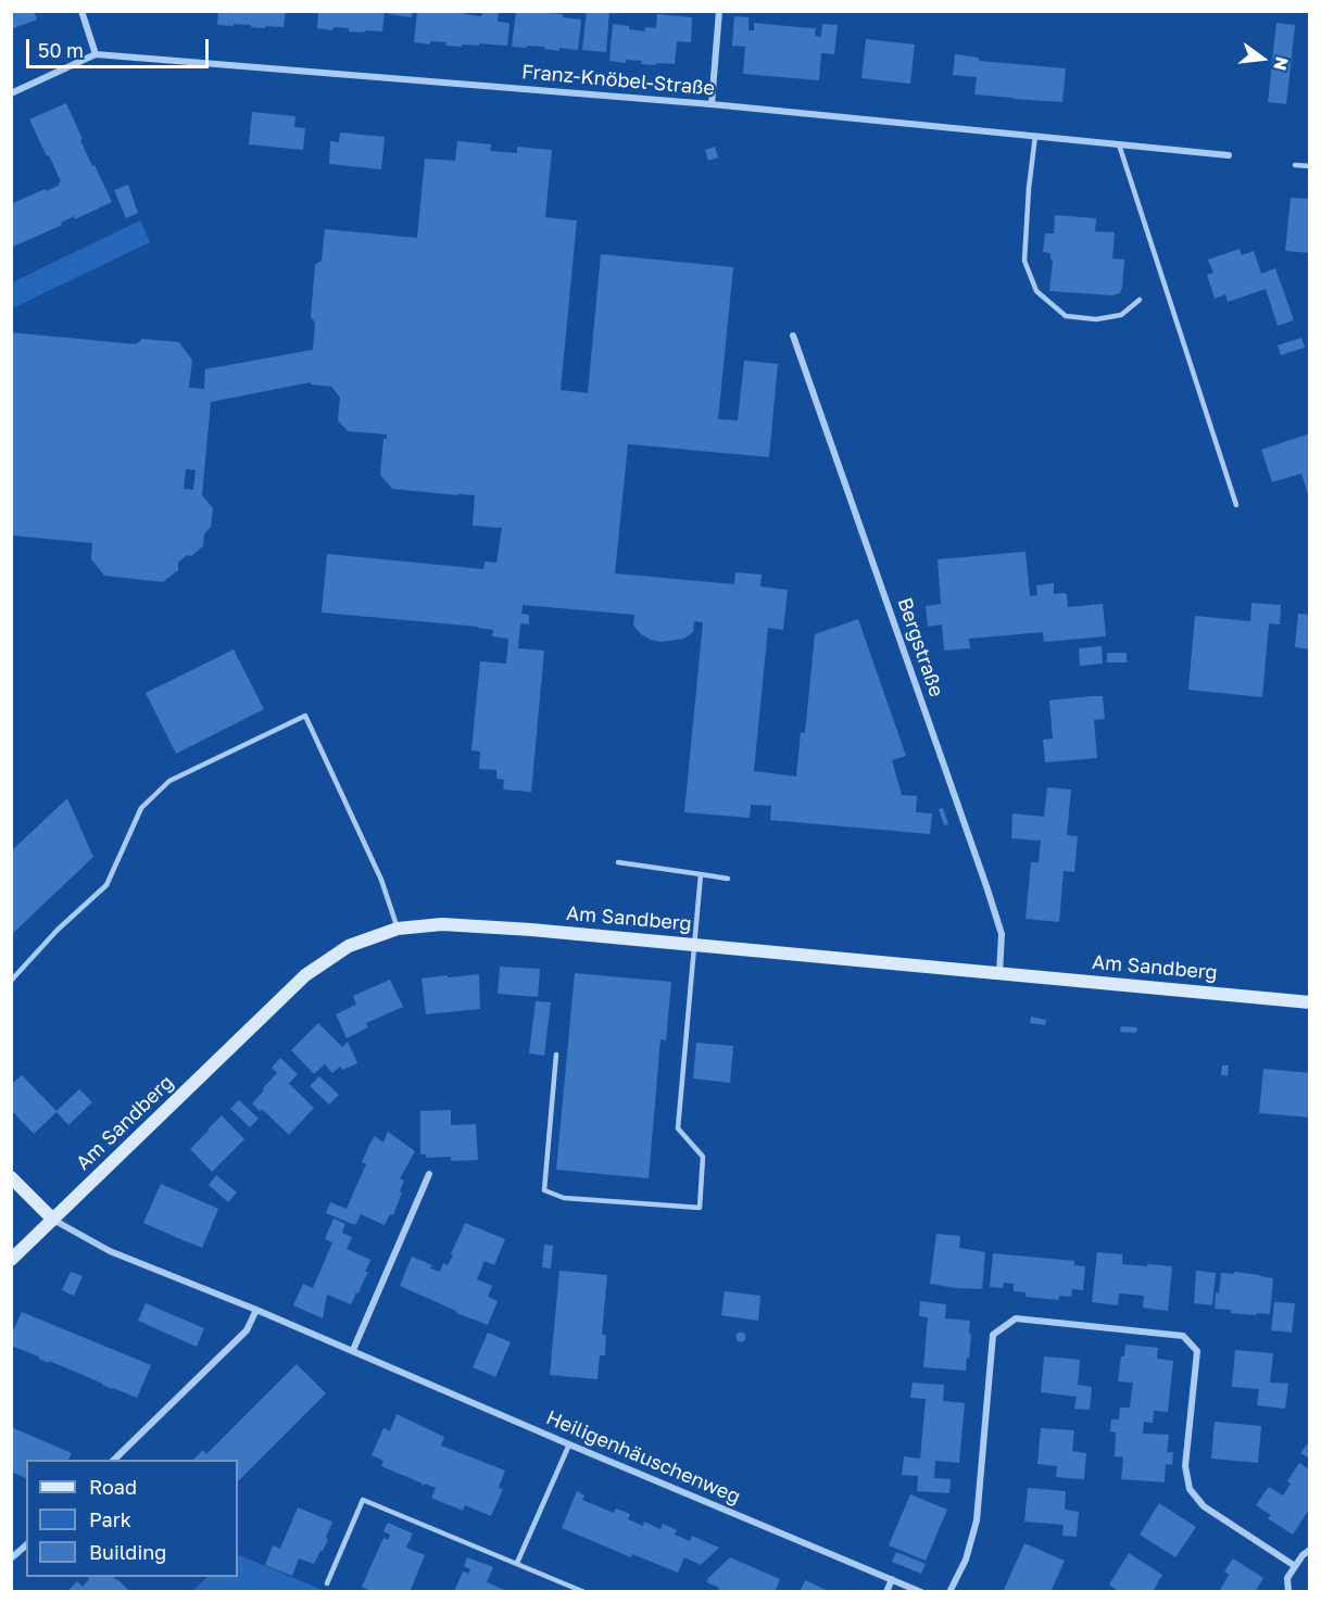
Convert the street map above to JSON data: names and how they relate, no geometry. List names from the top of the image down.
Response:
{
  "streets": {
    "main road": ["Am Sandberg"],
    "street": ["Franz-Knöbel-Straße", "Bergstraße", "Heiligenhäuschenweg"]
  },
  "crossings": [
    ["Bergstraße", "Am Sandberg"],
    ["Am Sandberg", "Heiligenhäuschenweg"]
  ],
  "legend": ["Road", "Park", "Building"],
  "scale_bar": "50 m",
  "north": "right"
}
